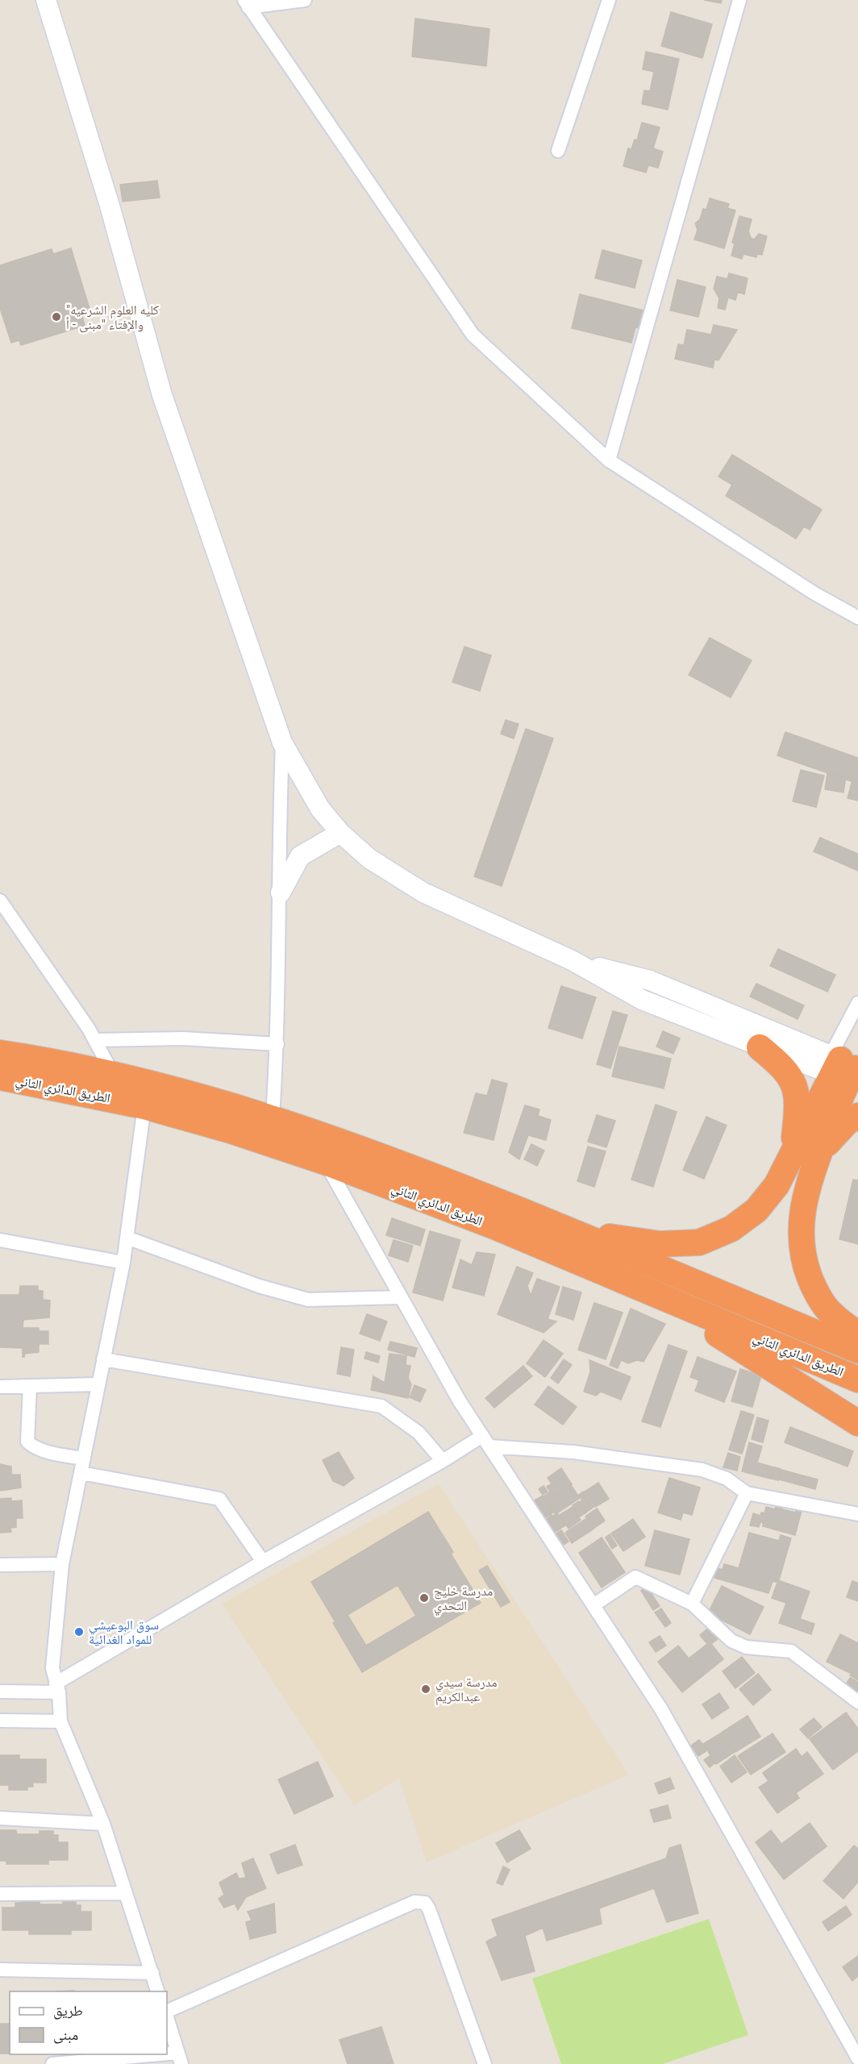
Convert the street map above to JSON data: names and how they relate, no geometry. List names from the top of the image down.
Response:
{
  "streets": {
    "highway": ["الطريق الدائري الثاني"]
  },
  "places": [
    "\"كليه العلوم الشرعيه والإفتاء \"مبنى - أ",
    "مدرسة خليج التحدي",
    "سوق البوعيشي للمواد الغدائية",
    "مدرسة سيدي عبدالكريم"
  ],
  "legend": ["طريق", "مبنى"]
}
